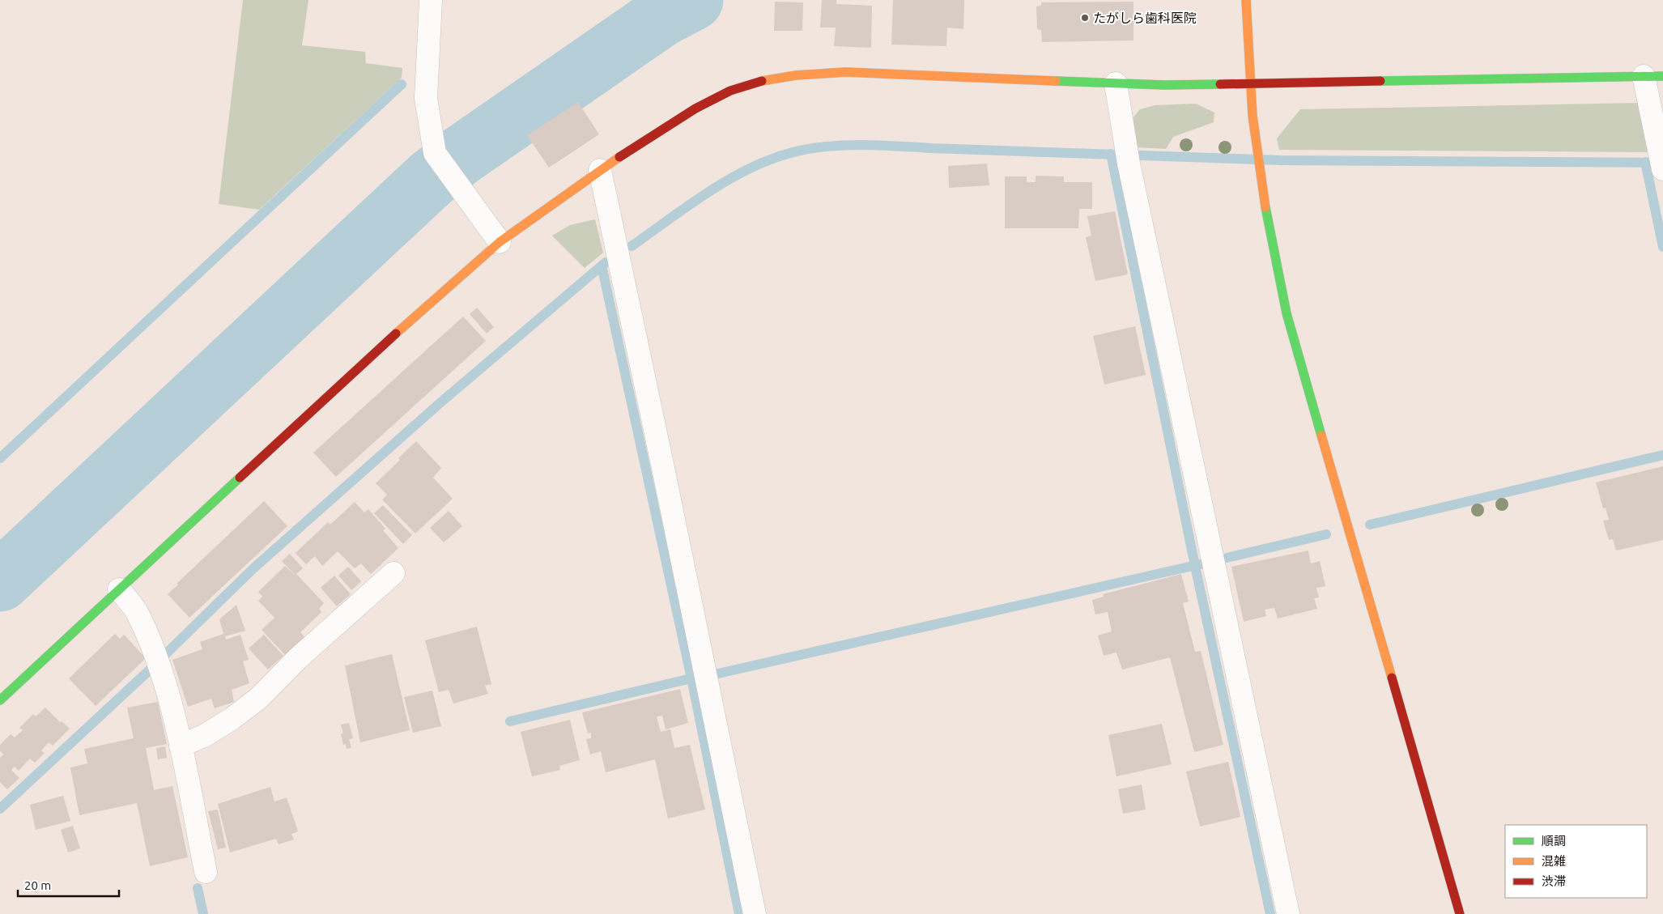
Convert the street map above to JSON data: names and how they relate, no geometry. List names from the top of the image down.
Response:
{
  "places": ["たがしら歯科医院"],
  "legend": ["順調", "混雑", "渋滞"],
  "scale_bar": "20 m"
}
